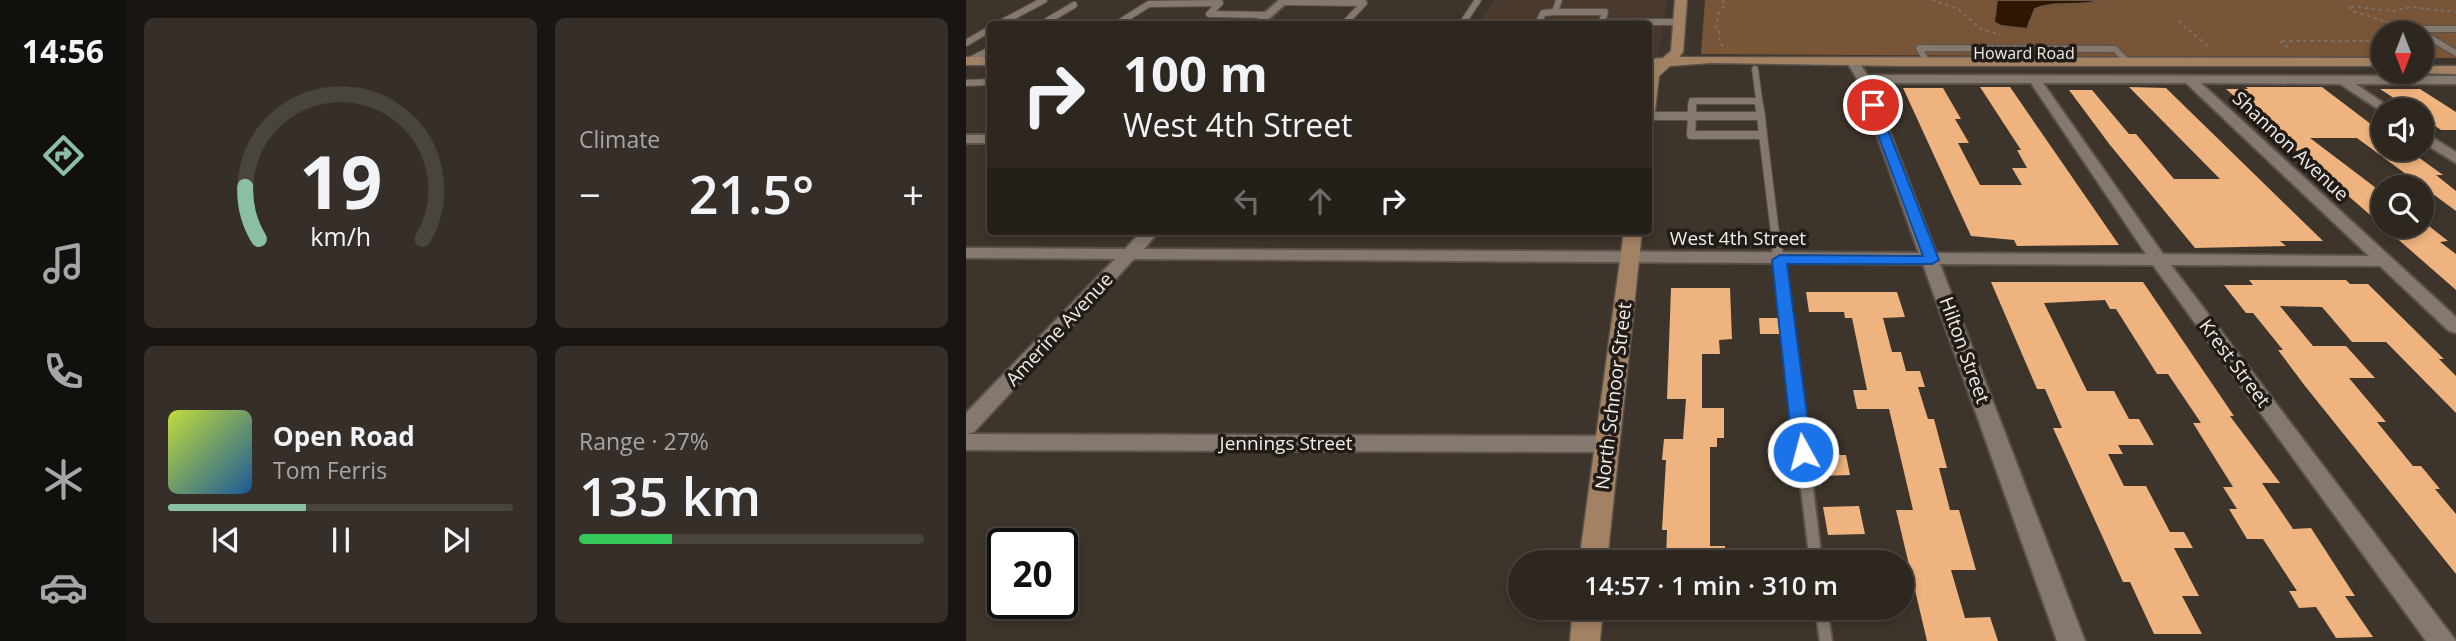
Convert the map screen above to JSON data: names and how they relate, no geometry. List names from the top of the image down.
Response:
{
  "streets": {
    "main road": ["Howard Road", "North Schnoor Street"],
    "street": [
      "Shannon Avenue",
      "West 4th Street",
      "Amerine Avenue",
      "Hilton Street",
      "Krest Street",
      "Jennings Street"
    ]
  },
  "crossings": [
    ["Howard Road", "Hilton Street"],
    ["Howard Road", "Krest Street"],
    ["Shannon Avenue", "West 4th Street"],
    ["West 4th Street", "Amerine Avenue"],
    ["West 4th Street", "Hilton Street"],
    ["West 4th Street", "Krest Street"],
    ["West 4th Street", "North Schnoor Street"],
    ["North Schnoor Street", "Jennings Street"]
  ],
  "north": "bottom",
  "page": {
    "tabs": "14:56",
    "tile": [
      "Climate",
      ["Range · 27%", "135 km"]
    ],
    "turn": ["100 m", "West 4th Street"],
    "heat": ["−", "21.5°", "+"],
    "song": ["Open Road", "Tom Ferris"],
    "limit": "20",
    "trip": "14:57 · 1 min · 310 m",
    "gauge": ["19", "km/h"]
  }
}
